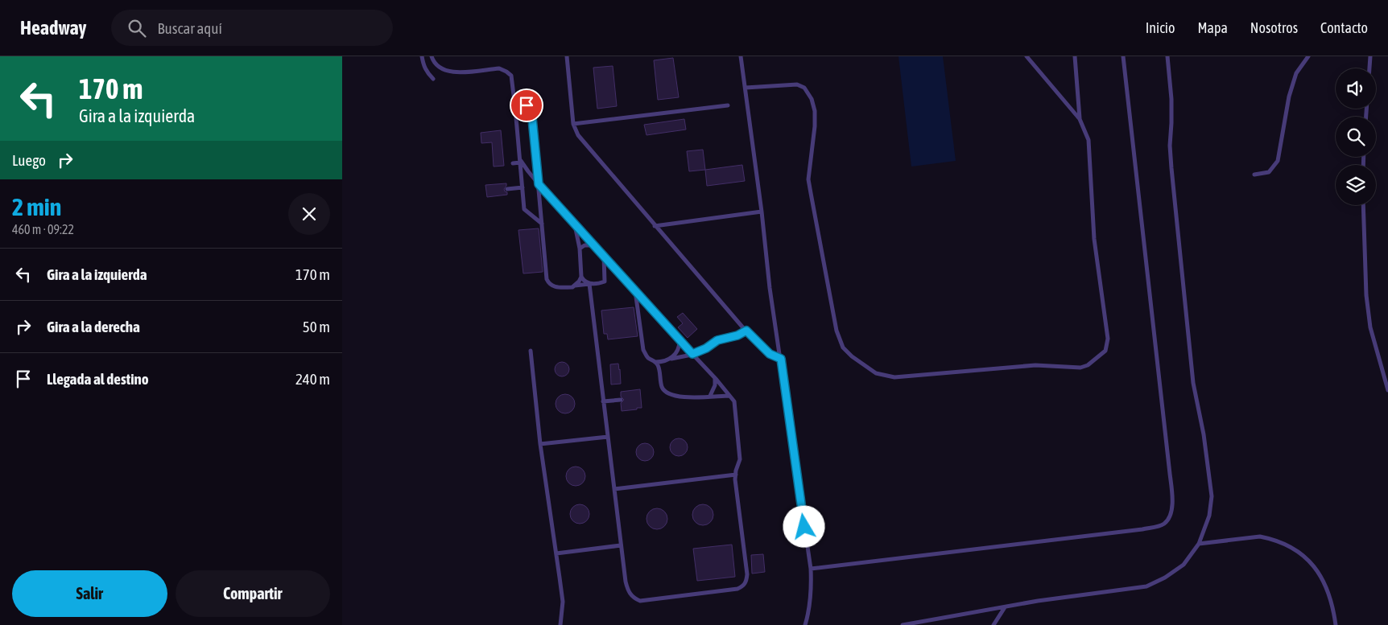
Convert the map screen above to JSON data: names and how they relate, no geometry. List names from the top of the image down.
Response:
{
  "page": {
    "header": "Headway",
    "search": "Buscar aquí",
    "nav": [
      "Inicio",
      "Mapa",
      "Nosotros",
      "Contacto"
    ],
    "turn": ["170 m", "Gira a la izquierda"],
    "then": "Luego",
    "heading": ["2 min", "460 m · 09:22"],
    "list": [
      {
        "name": "Gira a la izquierda",
        "value": "170 m"
      },
      {
        "name": "Gira a la derecha",
        "value": "50 m"
      },
      {
        "name": "Llegada al destino",
        "value": "240 m"
      }
    ],
    "buttons": ["Salir", "Compartir"]
  }
}
